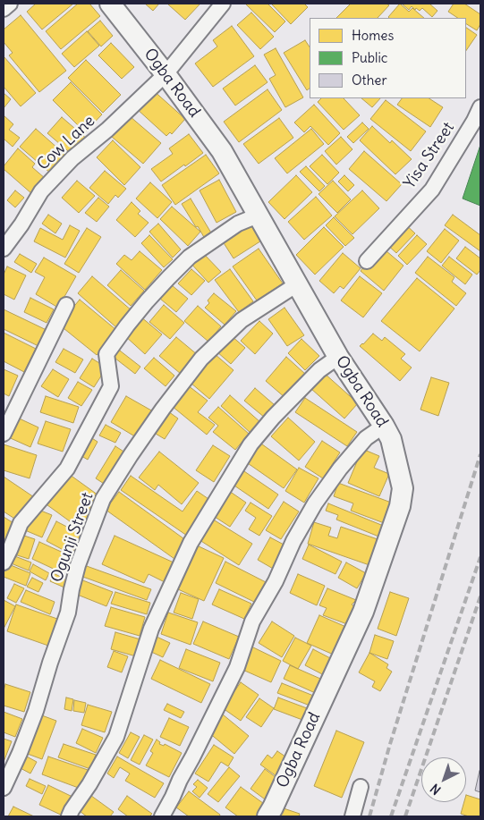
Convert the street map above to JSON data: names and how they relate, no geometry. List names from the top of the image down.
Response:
{
  "streets": {
    "main road": ["Ogba Road"],
    "street": ["Cow Lane", "Yisa Street", "Ogunji Street"]
  },
  "crossings": [
    ["Ogba Road", "Cow Lane"],
    ["Ogba Road", "Ogunji Street"]
  ],
  "legend": ["Homes", "Public", "Other"],
  "north": "bottom left"
}
